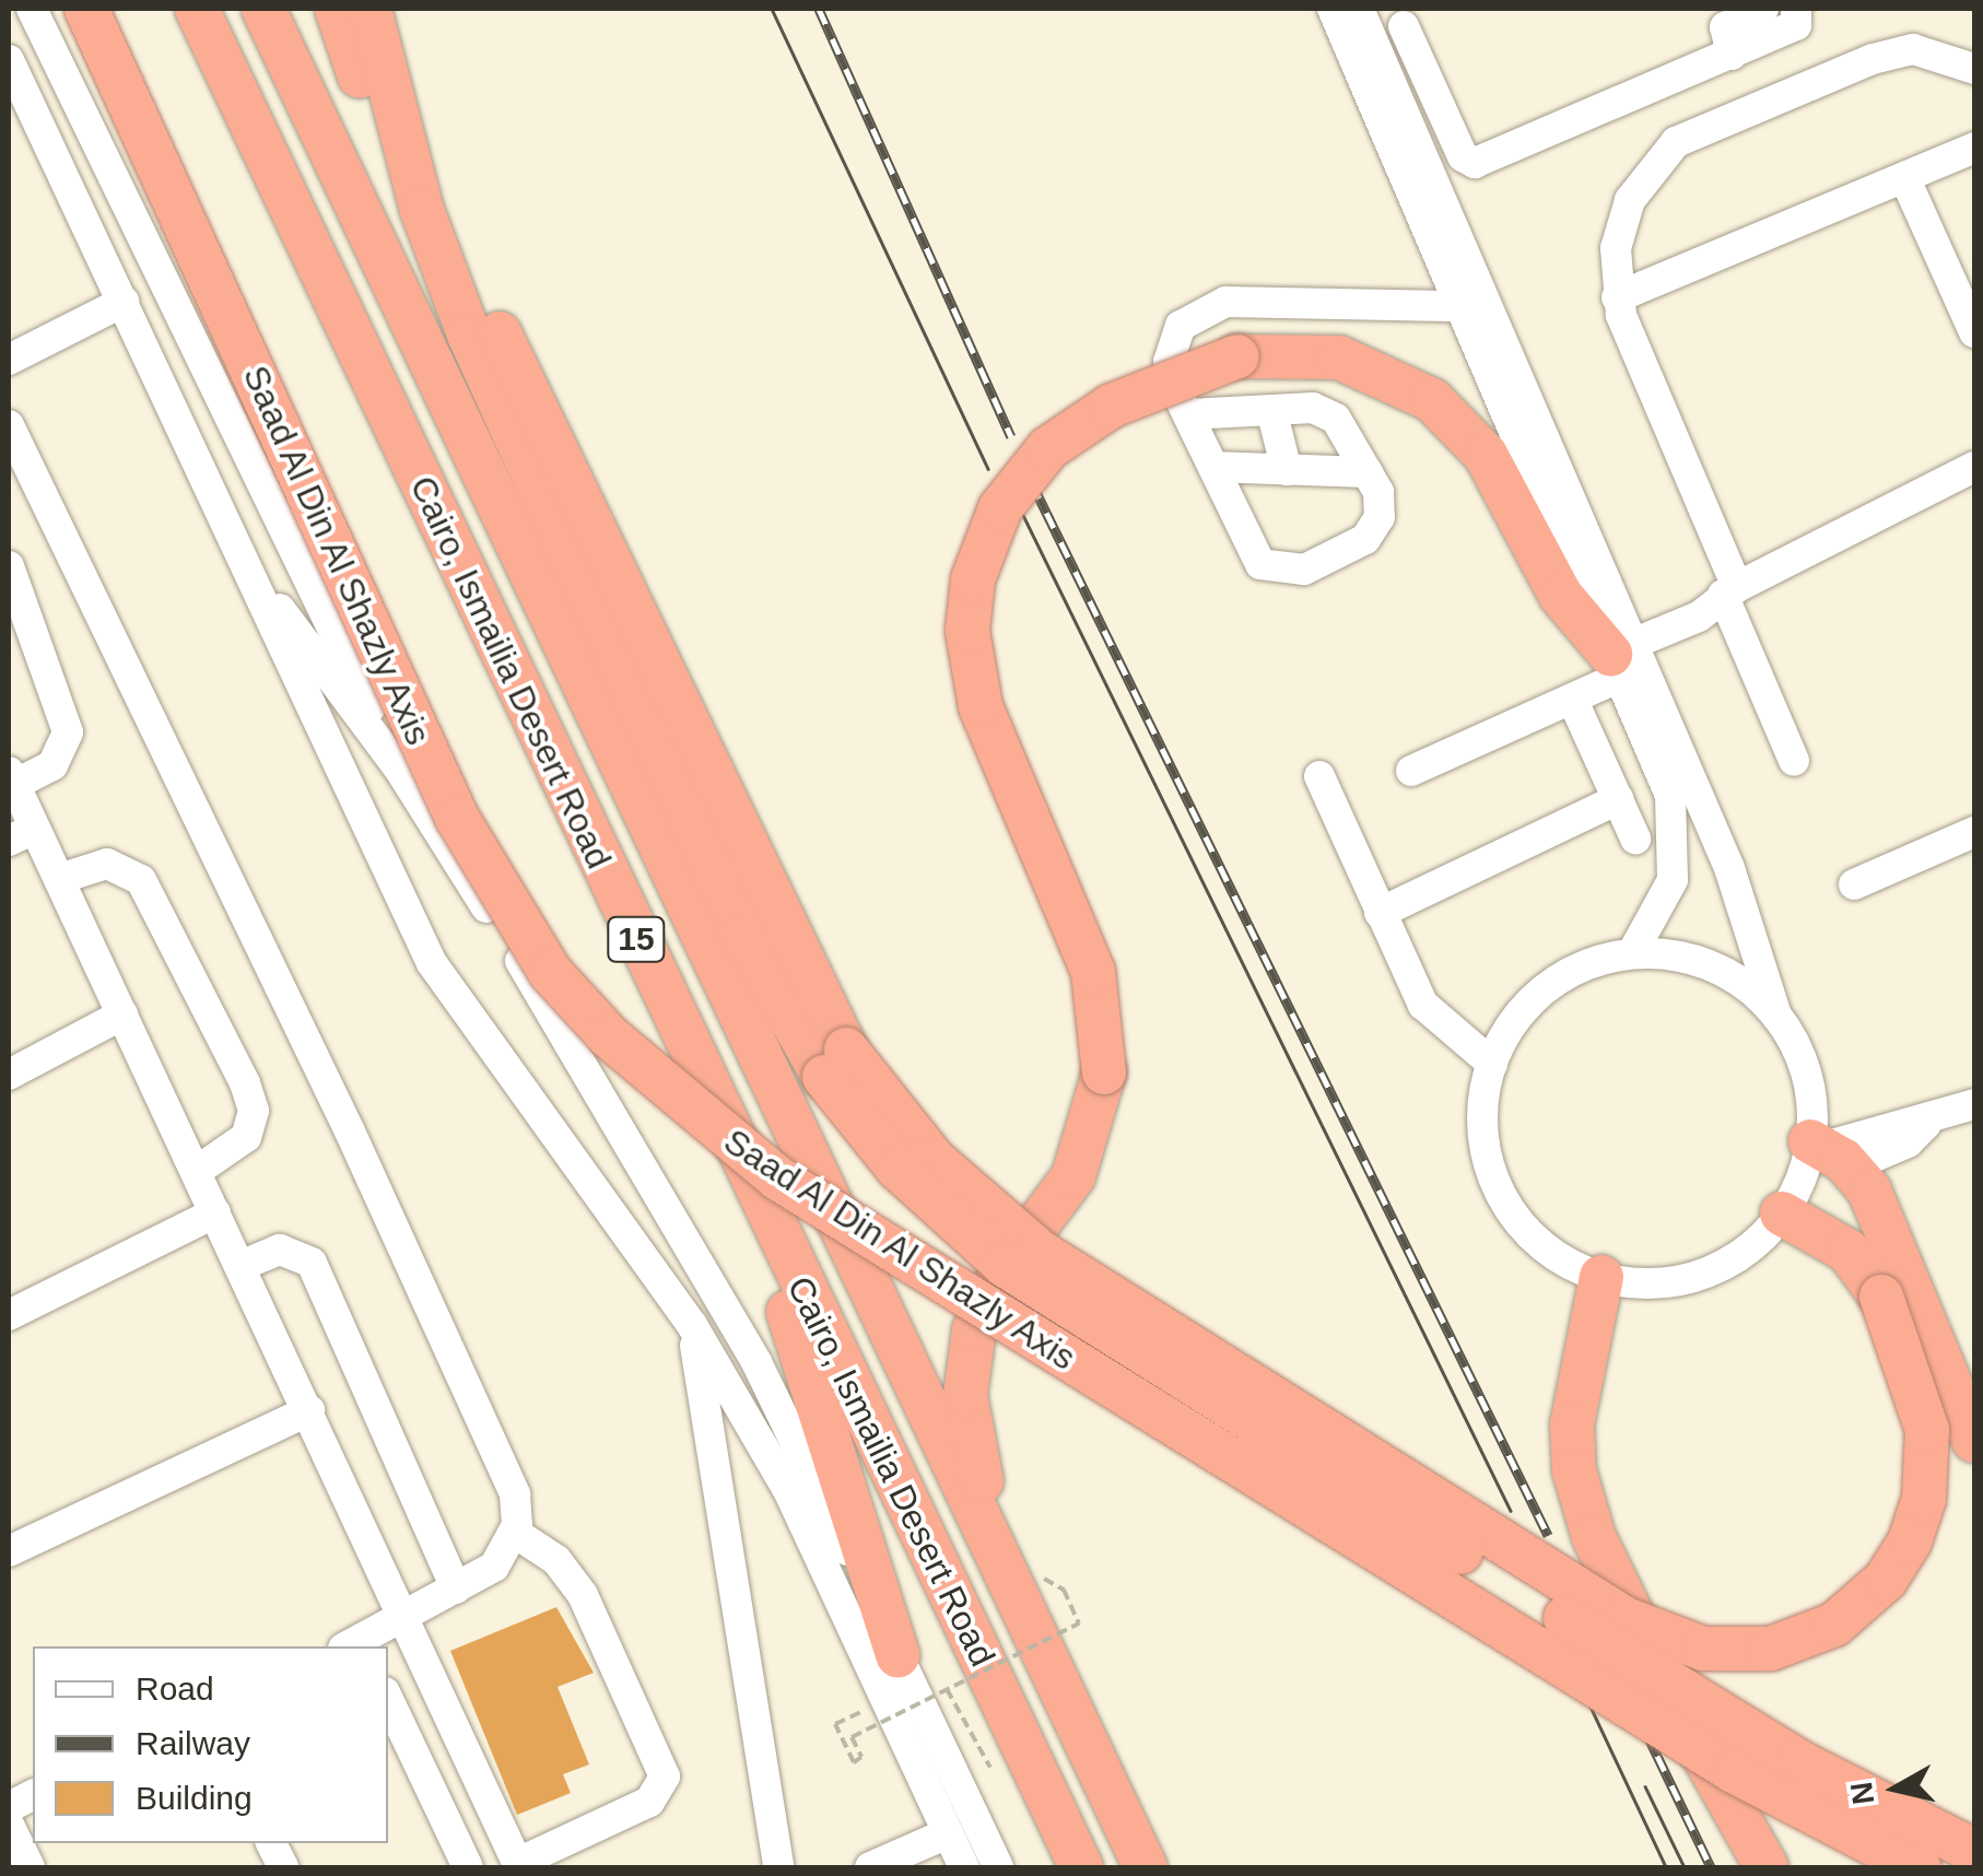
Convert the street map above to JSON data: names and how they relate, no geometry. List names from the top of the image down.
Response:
{
  "streets": {
    "highway": ["Saad Al Din Al Shazly Axis", "Cairo, Ismailia Desert Road", "15"]
  },
  "legend": ["Road", "Railway", "Building"],
  "north": "left"
}
